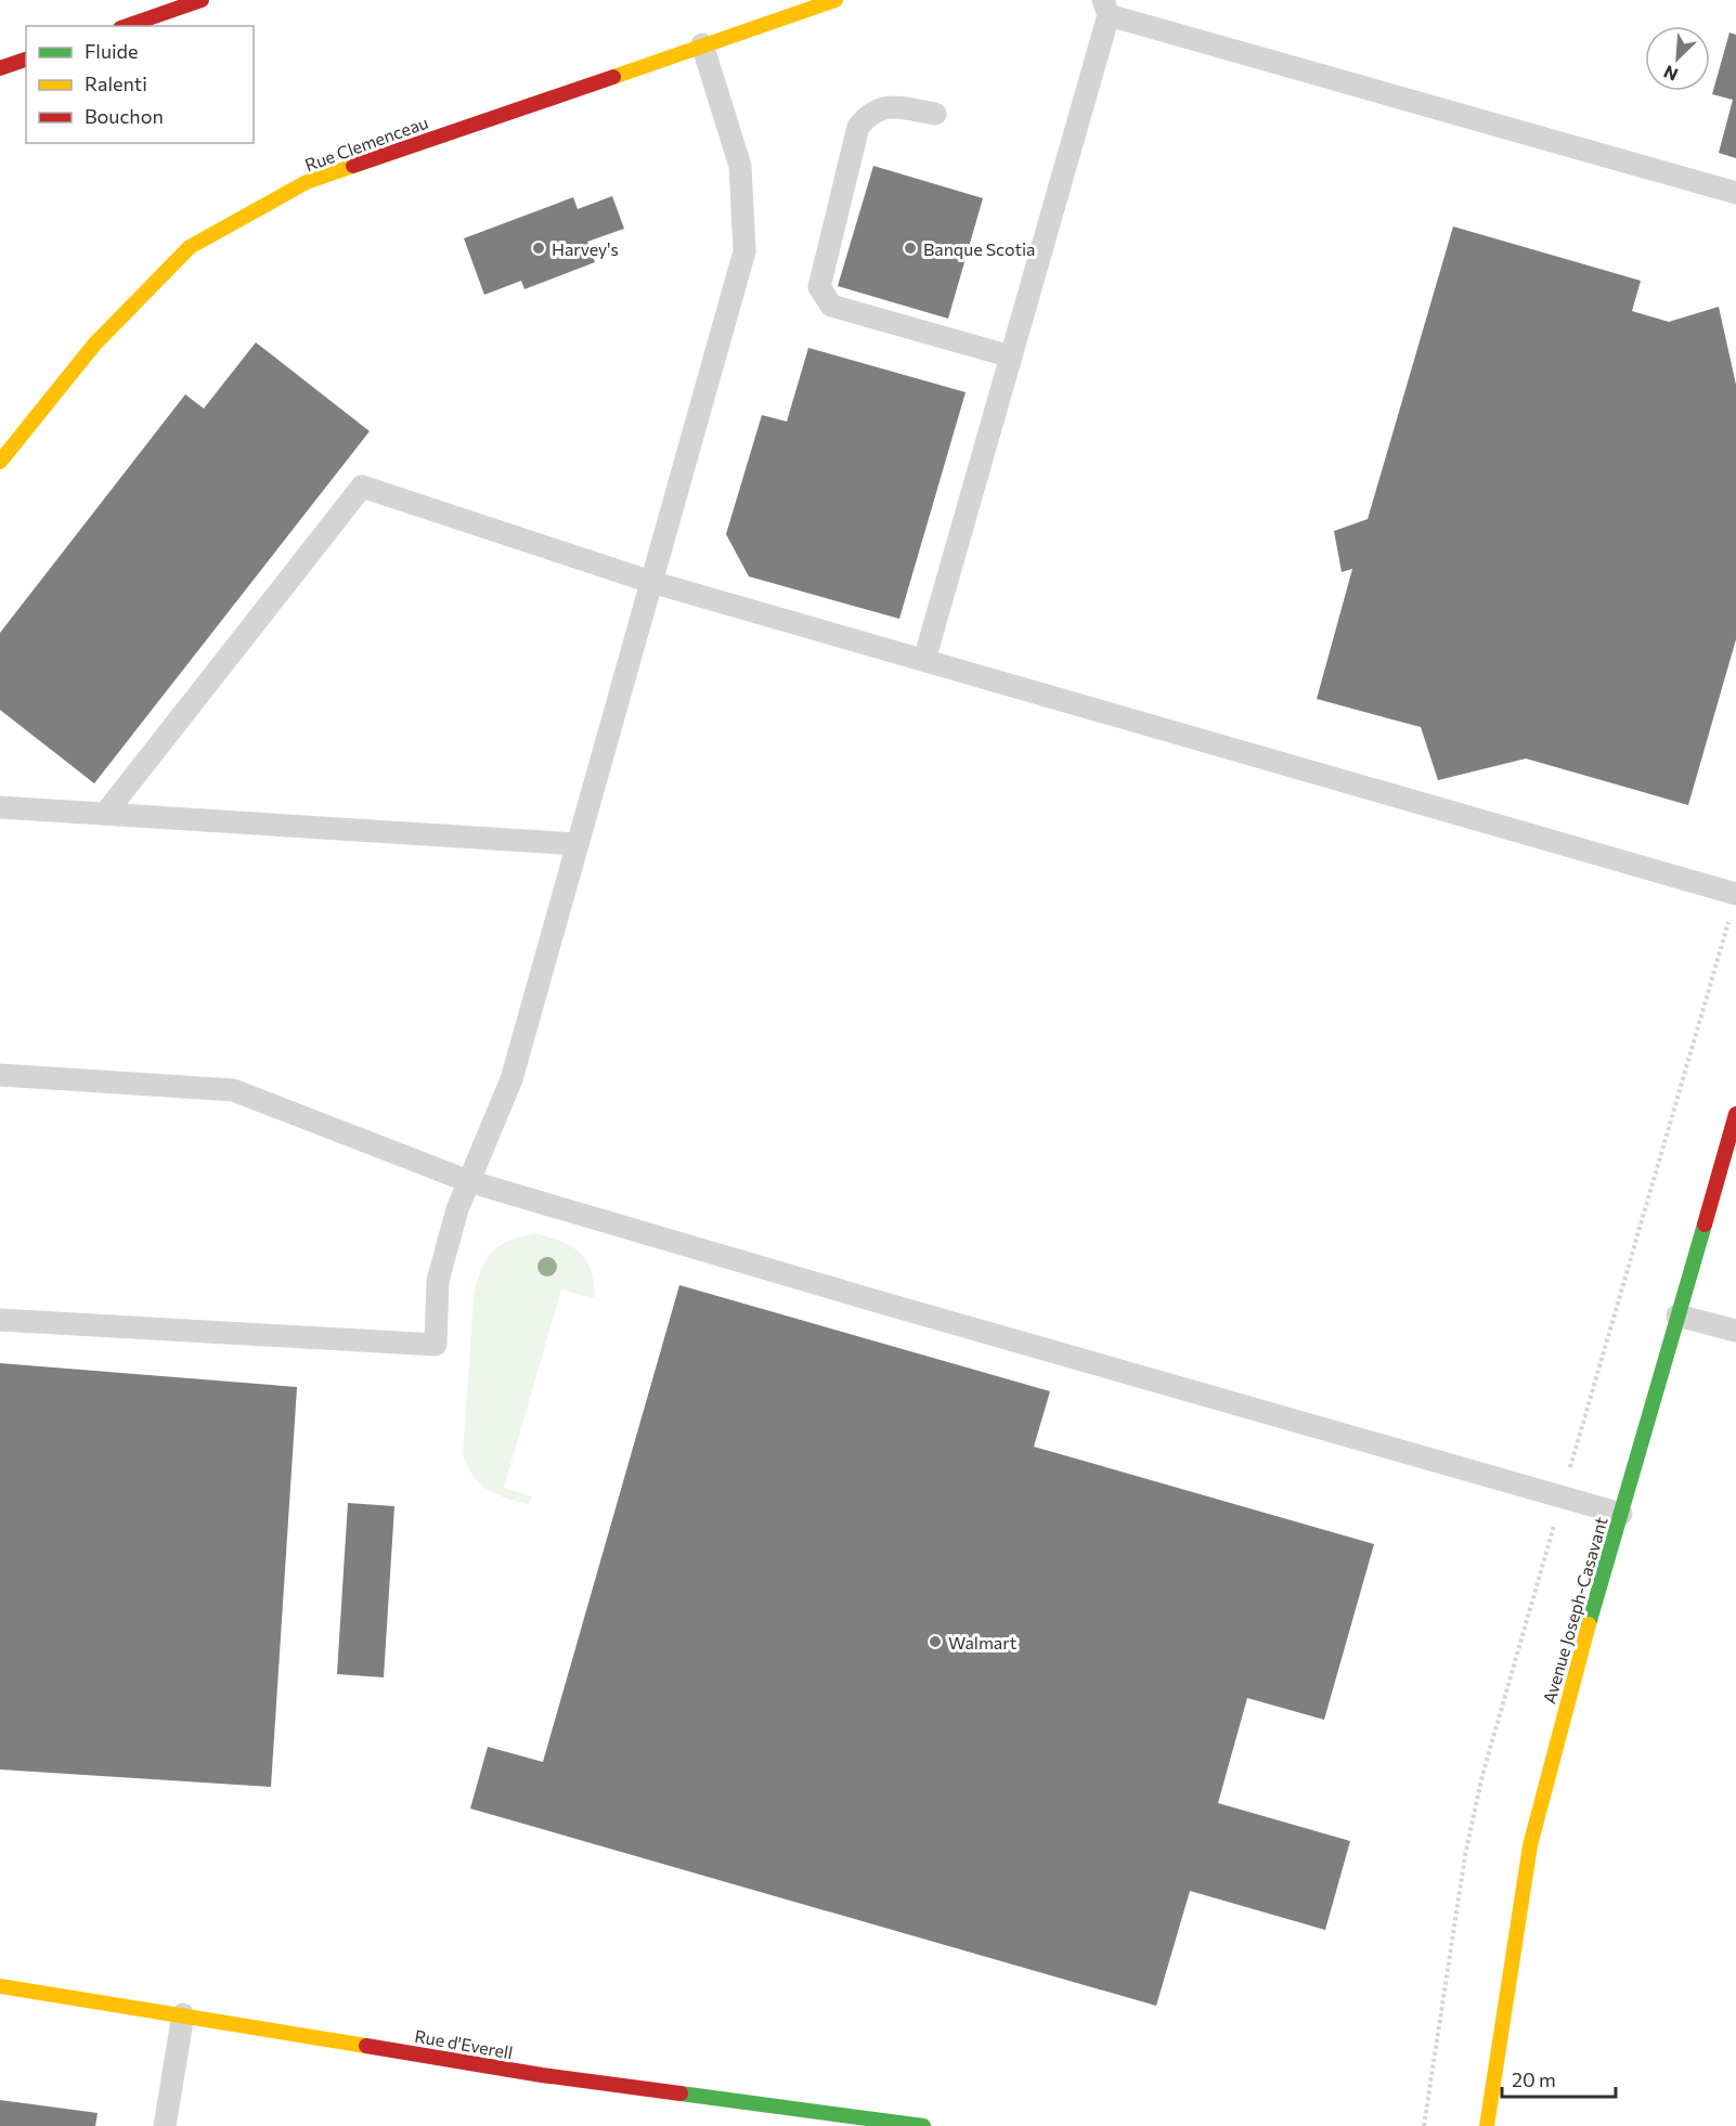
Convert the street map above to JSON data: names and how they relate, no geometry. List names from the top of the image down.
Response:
{
  "streets": {
    "main road": ["Rue Clemenceau", "Avenue Joseph-Casavant", "Rue d'Everell"]
  },
  "places": ["Harvey's", "Banque Scotia", "Walmart"],
  "legend": ["Fluide", "Ralenti", "Bouchon"],
  "scale_bar": "20 m",
  "north": "bottom left"
}
